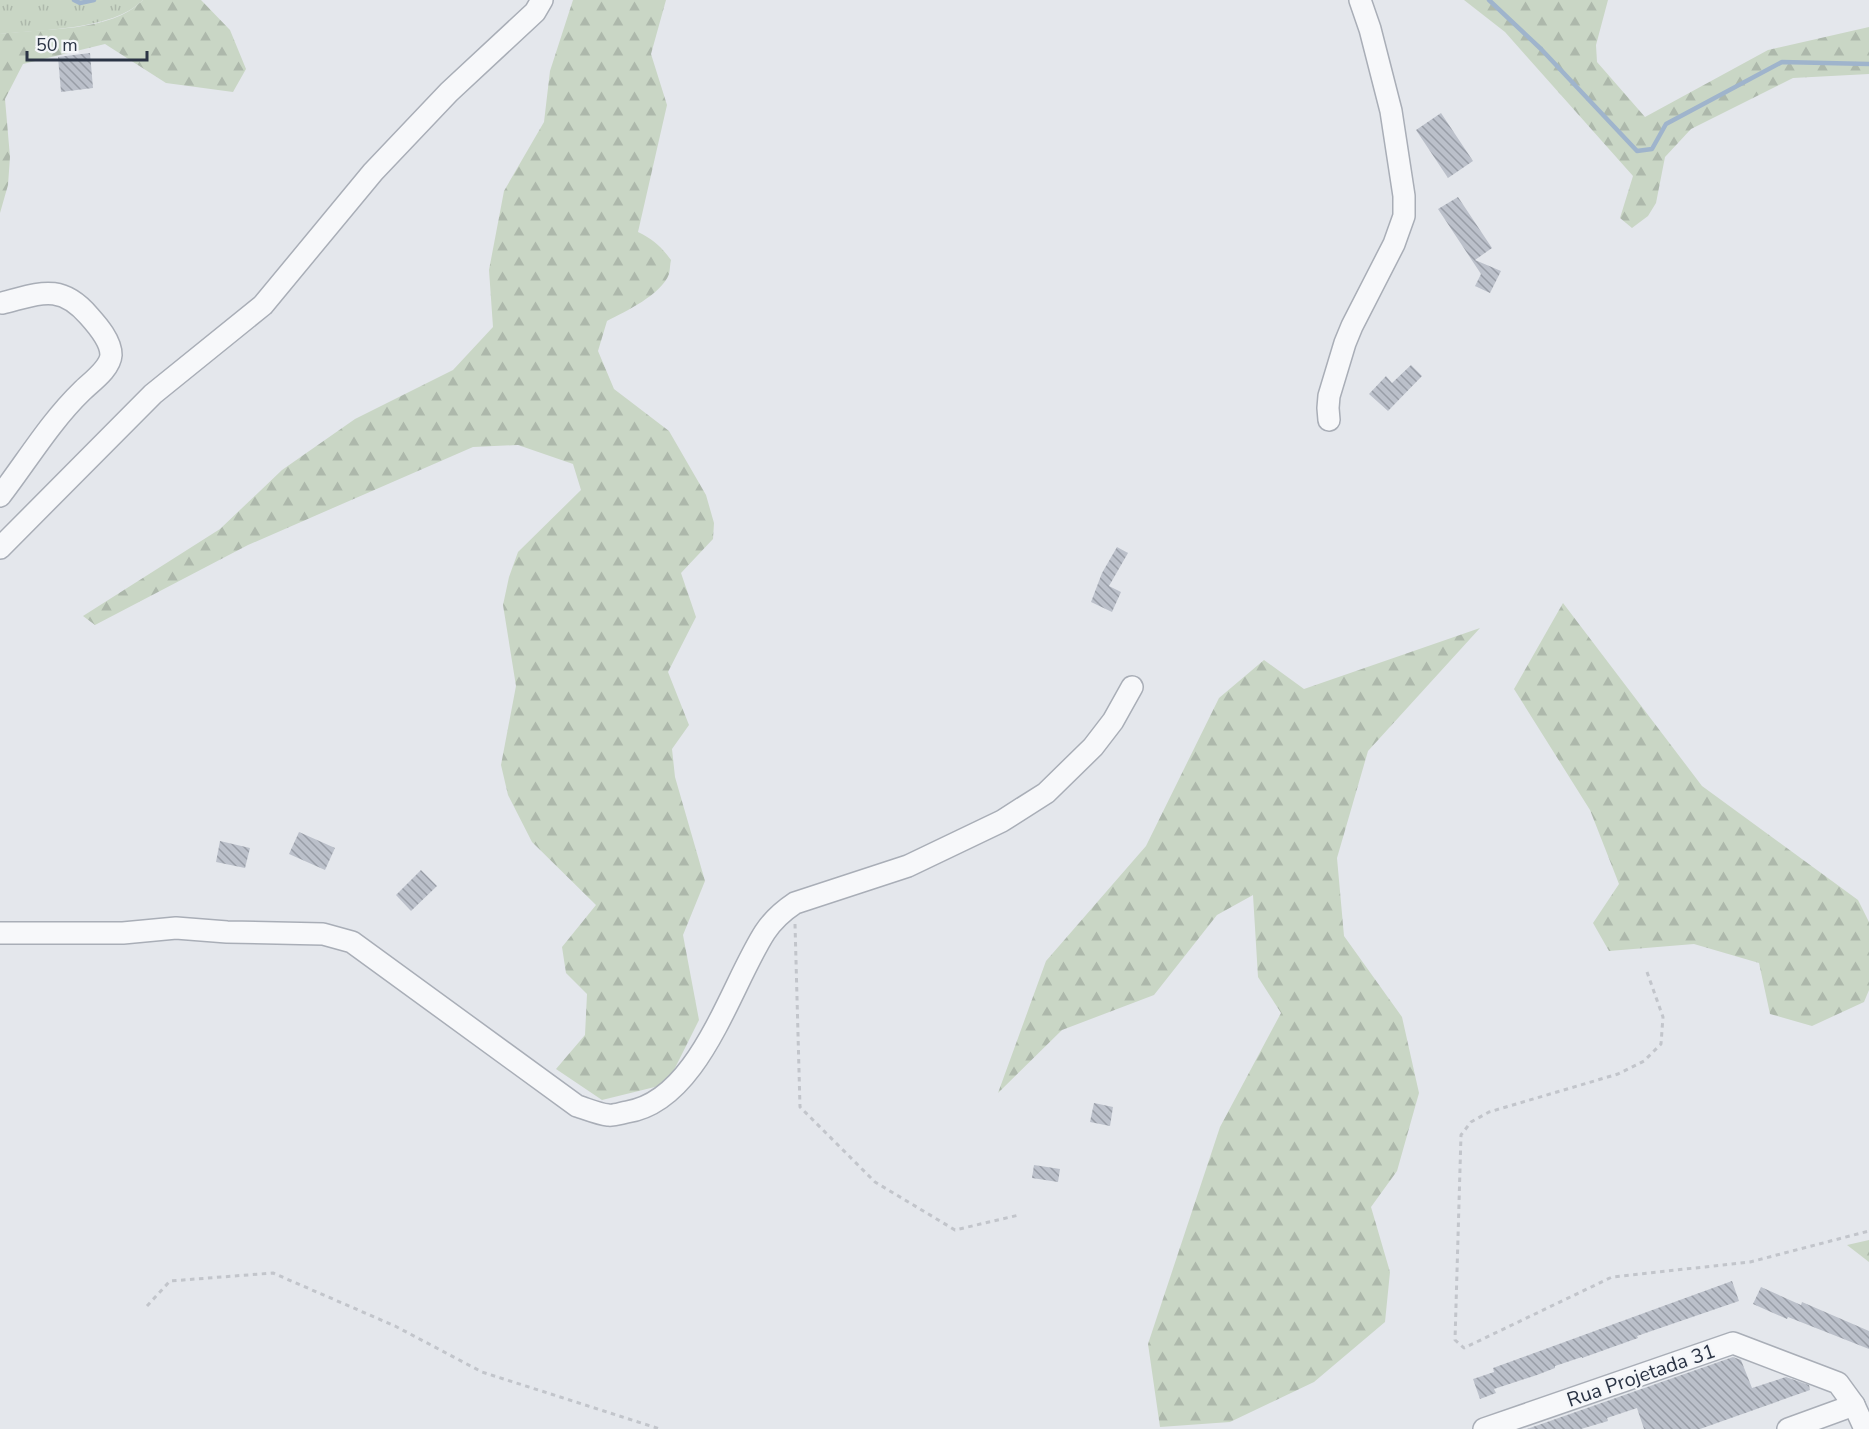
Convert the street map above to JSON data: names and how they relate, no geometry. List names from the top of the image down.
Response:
{
  "streets": {
    "street": ["Rua Projetada 31"]
  },
  "scale_bar": "50 m"
}
